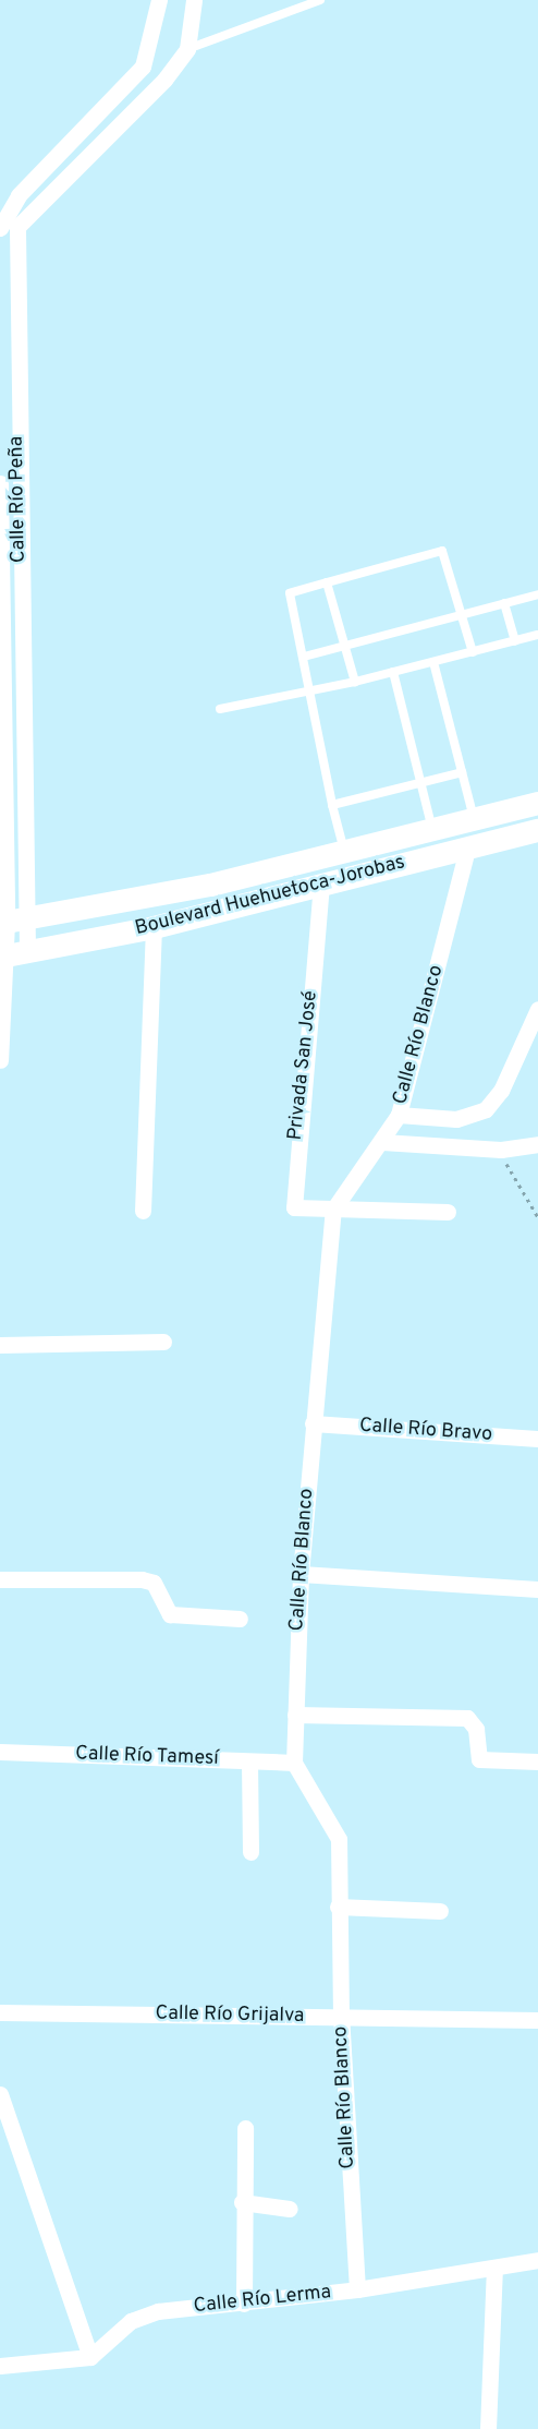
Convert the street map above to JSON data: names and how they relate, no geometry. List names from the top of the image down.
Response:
{
  "streets": {
    "main road": ["Boulevard Huehuetoca-Jorobas"],
    "street": [
      "Calle Río Peña",
      "Calle Río Blanco",
      "Privada San José",
      "Calle Río Bravo",
      "Calle Río Tamesí",
      "Calle Río Grijalva",
      "Calle Río Lerma"
    ]
  },
  "crossings": [
    ["Calle Río Peña", "Boulevard Huehuetoca-Jorobas"],
    ["Boulevard Huehuetoca-Jorobas", "Calle Río Blanco"],
    ["Boulevard Huehuetoca-Jorobas", "Privada San José"],
    ["Calle Río Blanco", "Privada San José"],
    ["Calle Río Blanco", "Calle Río Bravo"],
    ["Calle Río Blanco", "Calle Río Tamesí"],
    ["Calle Río Blanco", "Calle Río Grijalva"],
    ["Calle Río Blanco", "Calle Río Lerma"]
  ]
}
